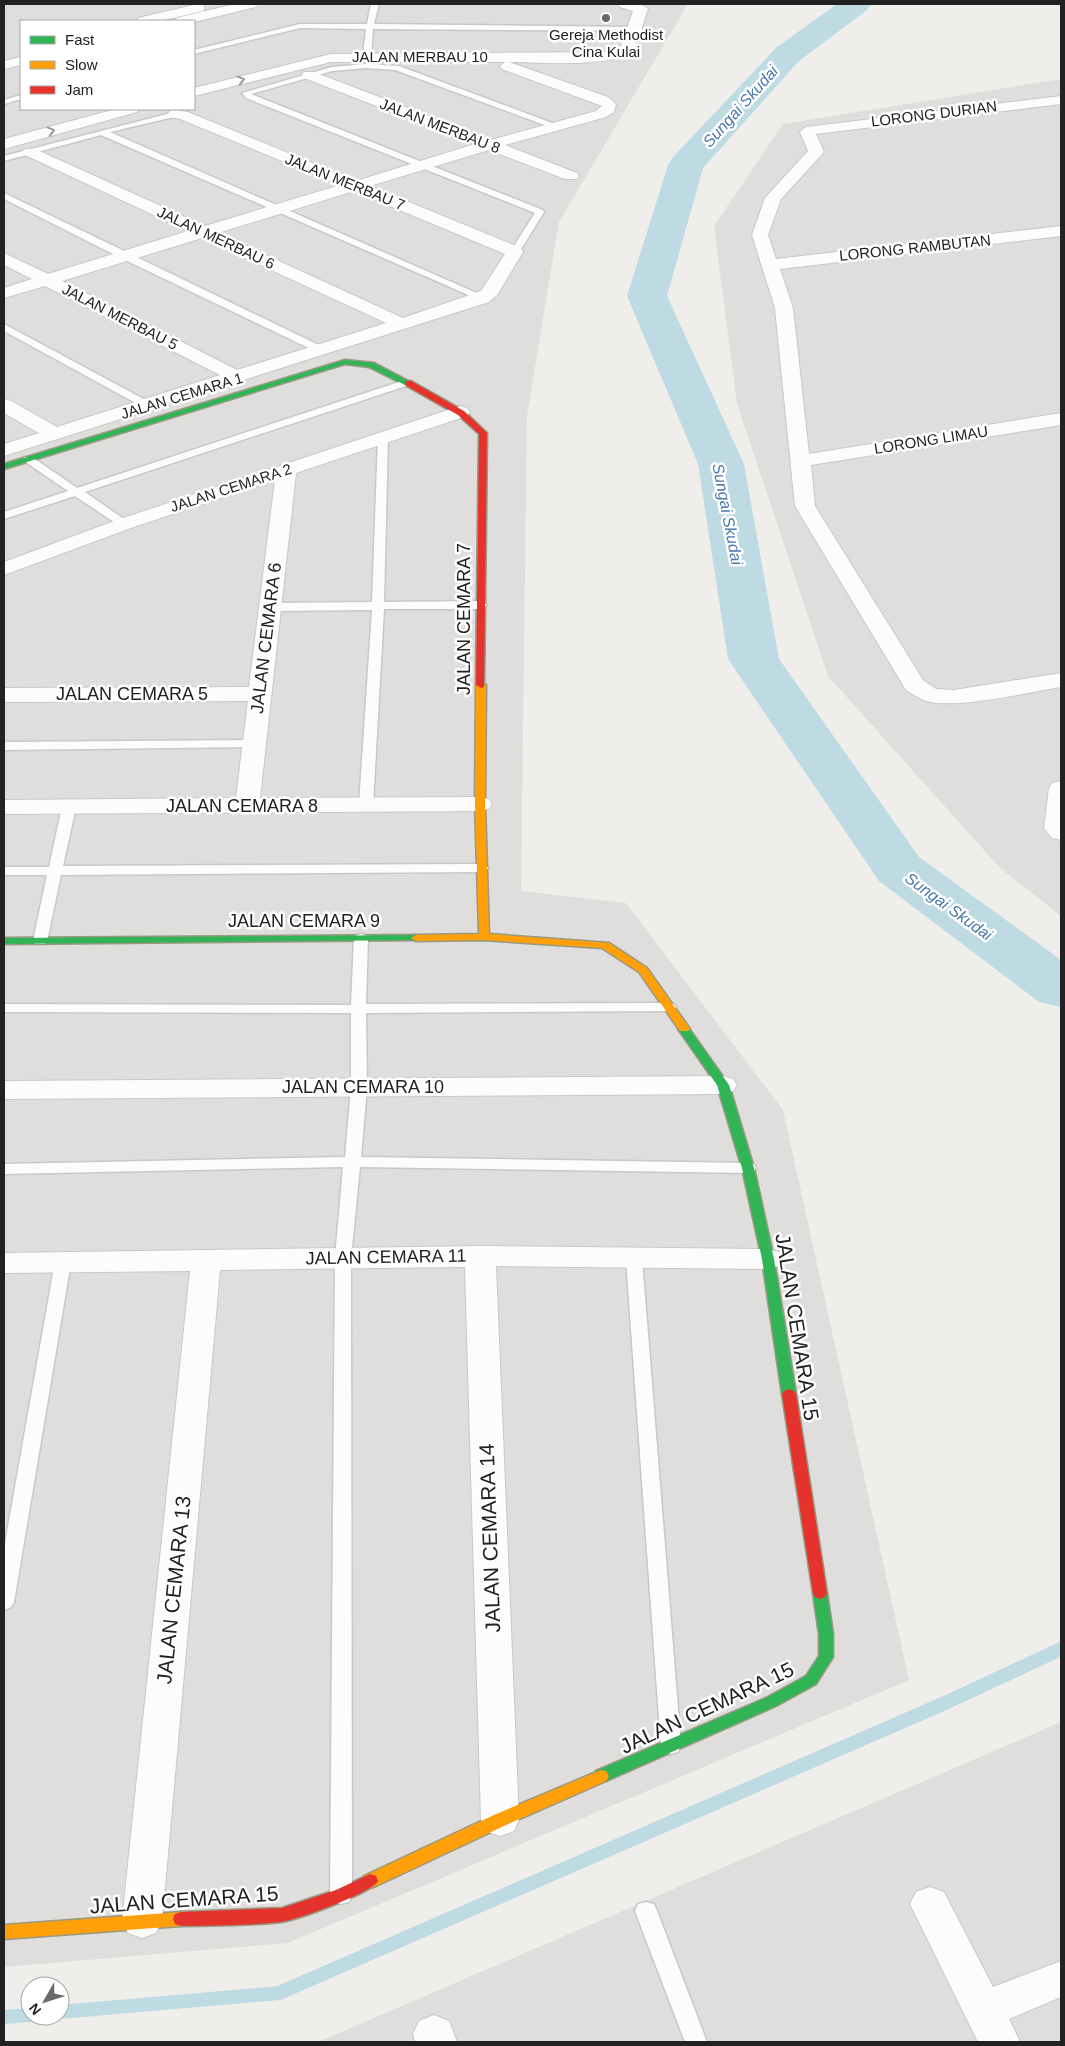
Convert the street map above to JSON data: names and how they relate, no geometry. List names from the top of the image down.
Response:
{
  "streets": {
    "street": [
      "JALAN MERBAU 10",
      "LORONG DURIAN",
      "JALAN MERBAU 8",
      "JALAN MERBAU 7",
      "JALAN MERBAU 6",
      "LORONG RAMBUTAN",
      "JALAN MERBAU 5",
      "JALAN CEMARA 1",
      "LORONG LIMAU",
      "JALAN CEMARA 2",
      "JALAN CEMARA 7",
      "JALAN CEMARA 6",
      "JALAN CEMARA 5",
      "JALAN CEMARA 8",
      "JALAN CEMARA 9",
      "JALAN CEMARA 10",
      "JALAN CEMARA 11",
      "JALAN CEMARA 15",
      "JALAN CEMARA 14",
      "JALAN CEMARA 13"
    ]
  },
  "crossings": [
    ["LORONG DURIAN", "LORONG RAMBUTAN"],
    ["JALAN CEMARA 1", "JALAN CEMARA 7"],
    ["JALAN CEMARA 2", "JALAN CEMARA 7"],
    ["JALAN CEMARA 2", "JALAN CEMARA 6"],
    ["JALAN CEMARA 7", "JALAN CEMARA 8"],
    ["JALAN CEMARA 7", "JALAN CEMARA 9"],
    ["JALAN CEMARA 6", "JALAN CEMARA 5"],
    ["JALAN CEMARA 6", "JALAN CEMARA 8"],
    ["JALAN CEMARA 9", "JALAN CEMARA 15"],
    ["JALAN CEMARA 10", "JALAN CEMARA 15"],
    ["JALAN CEMARA 11", "JALAN CEMARA 15"],
    ["JALAN CEMARA 11", "JALAN CEMARA 14"],
    ["JALAN CEMARA 11", "JALAN CEMARA 13"],
    ["JALAN CEMARA 15", "JALAN CEMARA 14"],
    ["JALAN CEMARA 15", "JALAN CEMARA 13"]
  ],
  "water": ["Sungai Skudai"],
  "places": ["Gereja Methodist Cina Kulai"],
  "legend": ["Fast", "Slow", "Jam"],
  "north": "bottom left"
}
